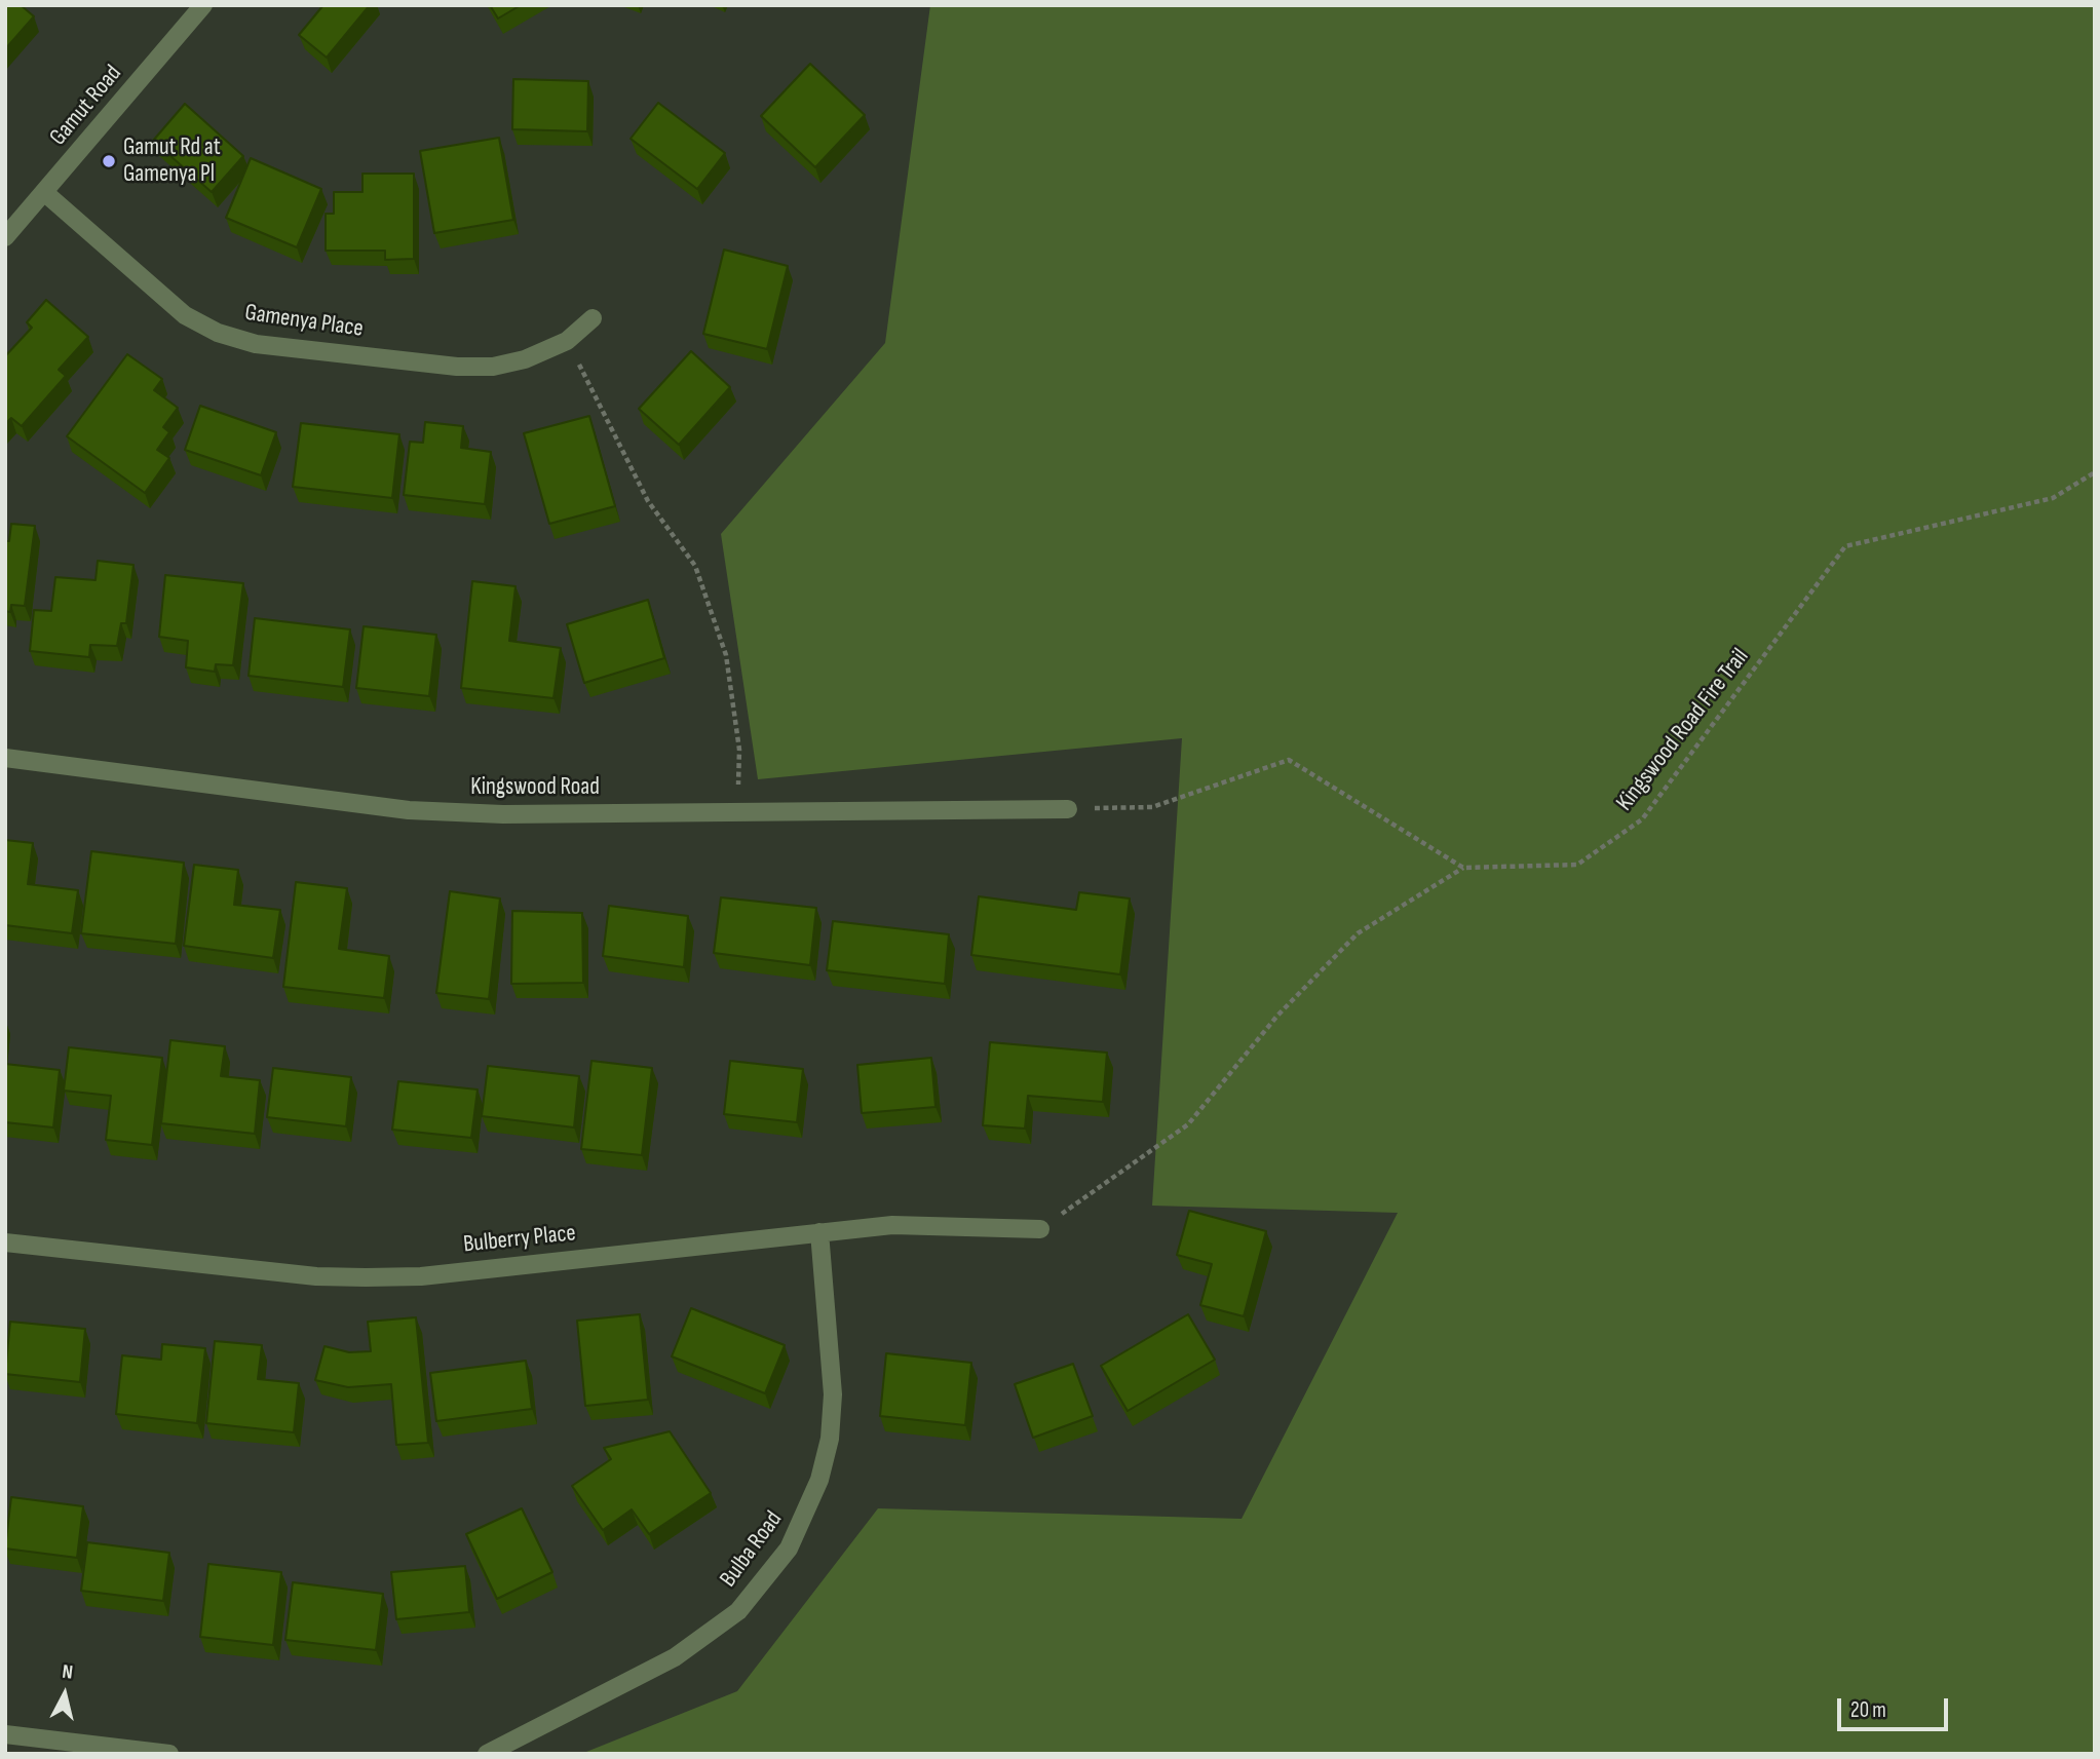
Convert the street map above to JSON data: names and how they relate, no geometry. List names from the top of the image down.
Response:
{
  "streets": {
    "street": [
      "Gamut Road",
      "Gamenya Place",
      "Kingswood Road",
      "Bulberry Place",
      "Bulba Road"
    ],
    "path": ["Kingswood Road Fire Trail"]
  },
  "crossings": [
    ["Gamut Road", "Gamenya Place"],
    ["Bulberry Place", "Bulba Road"]
  ],
  "places": ["Gamut Rd at Gamenya Pl"],
  "scale_bar": "20 m",
  "north": "top"
}
